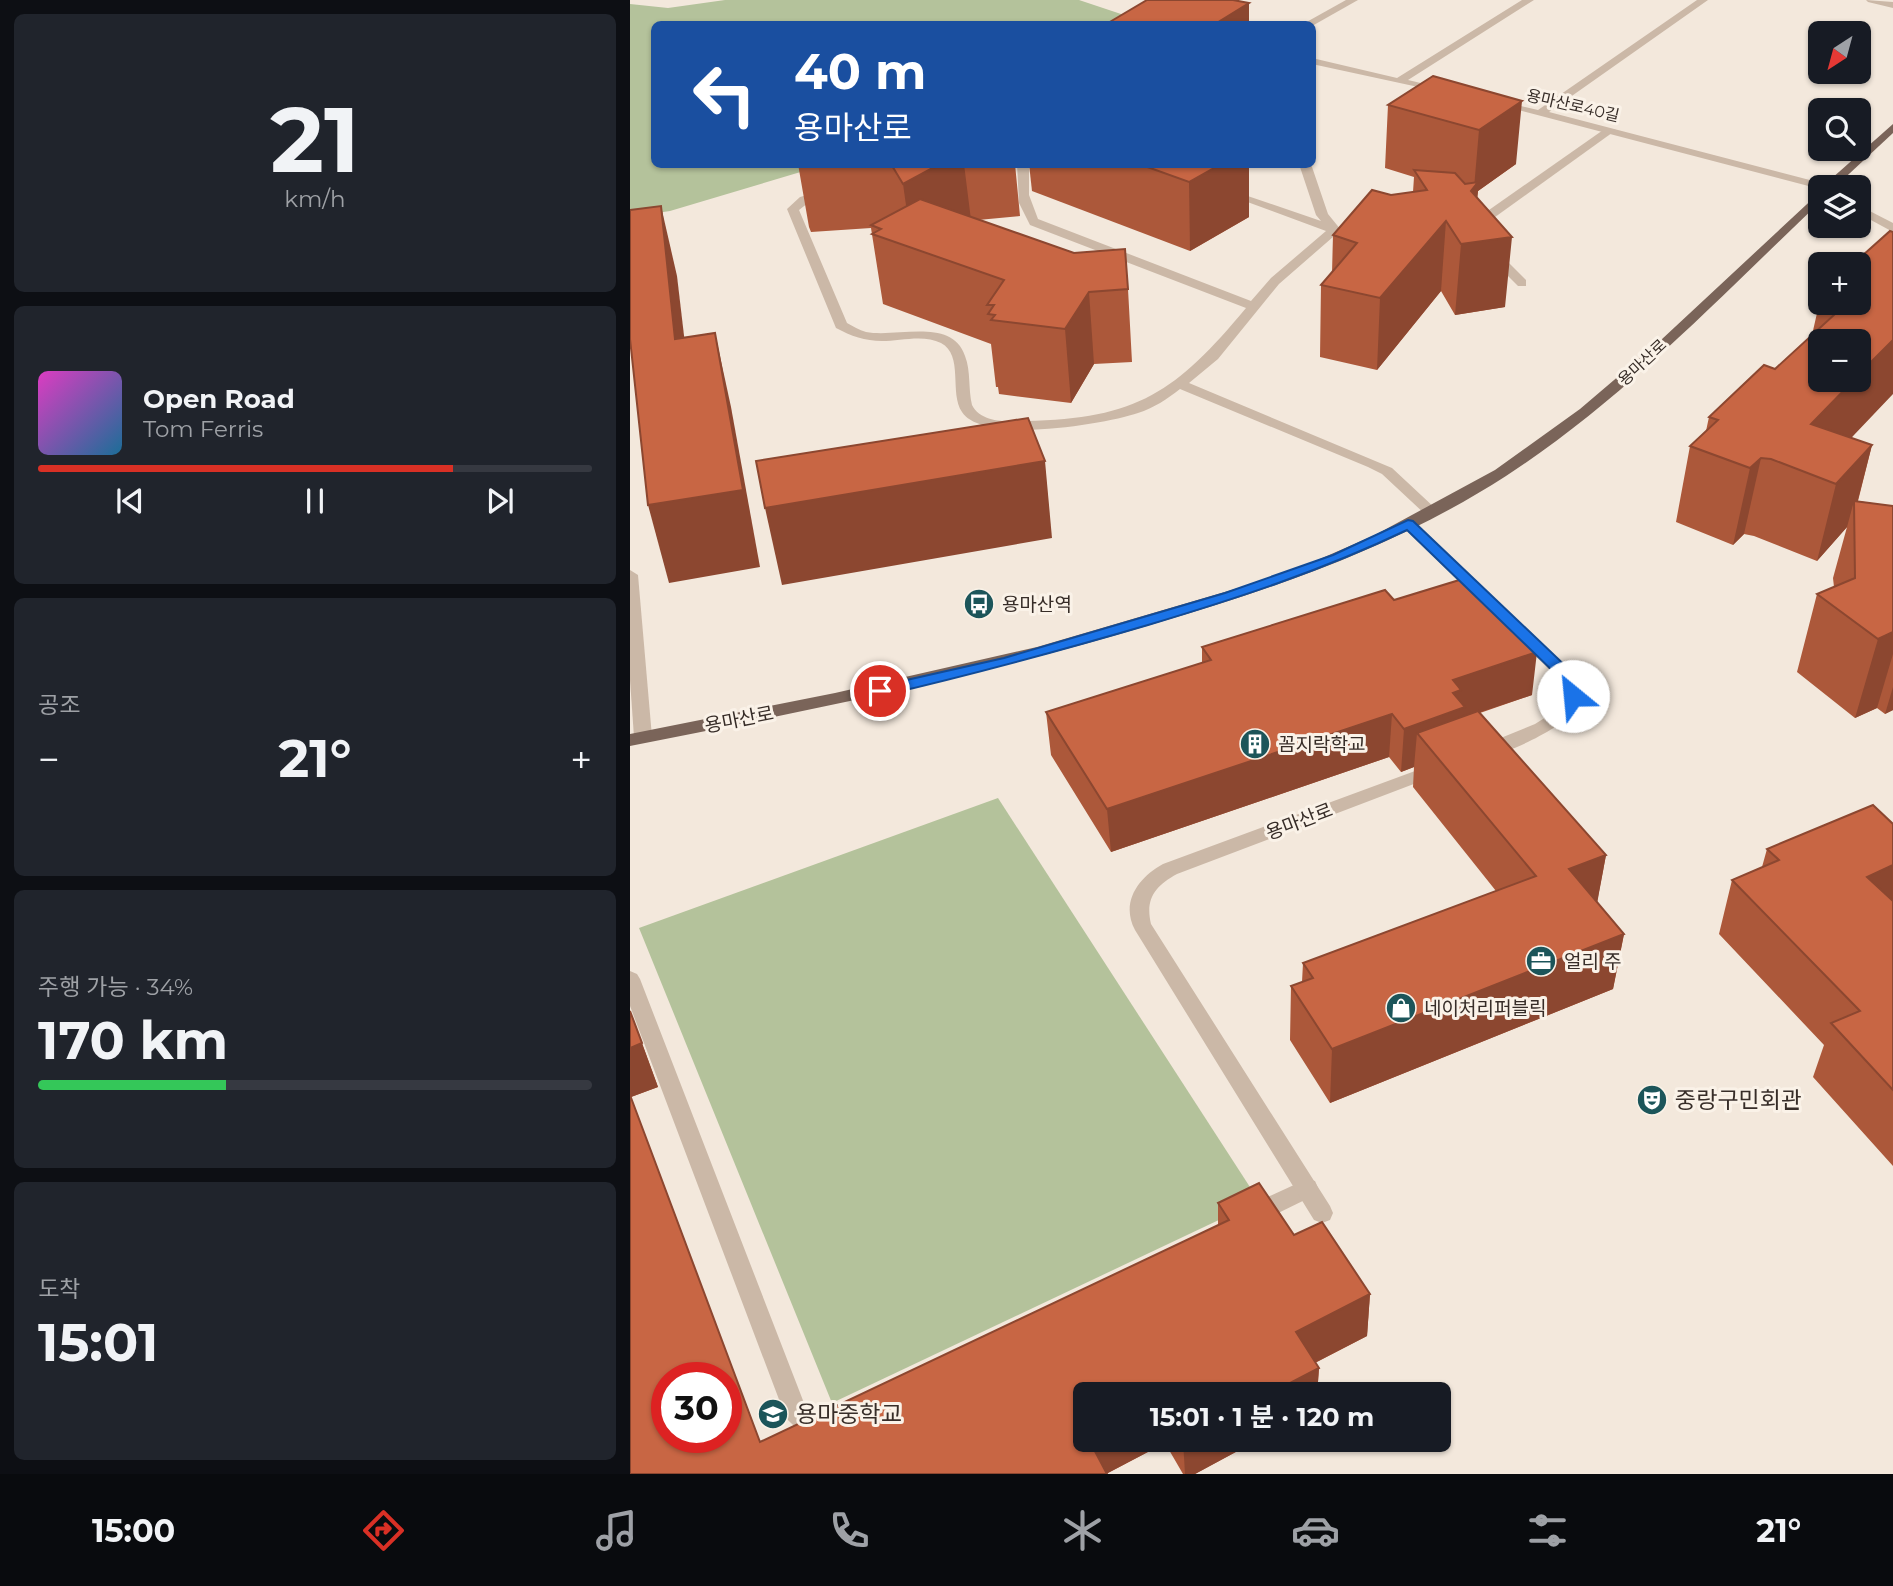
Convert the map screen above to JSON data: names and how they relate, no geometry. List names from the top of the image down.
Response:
{
  "streets": {
    "main road": ["용마산로"],
    "street": ["용마산로40길"]
  },
  "places": {
    "bus stop": ["용마산역"],
    "building": ["꼼지락학교"],
    "office": ["얼리 주"],
    "shop": ["네이처리퍼블릭"],
    "theatre": ["중랑구민회관"],
    "school or university": ["용마중학교"]
  },
  "north": "bottom left",
  "page": {
    "tile": [
      ["21", "km/h"],
      "공조",
      ["주행 가능 · 34%", "170 km"],
      ["도착", "15:01"]
    ],
    "map_buttons": ["+", "−"],
    "turn": ["40 m", "용마산로"],
    "song": ["Open Road", "Tom Ferris"],
    "heat": ["−", "21°", "+"],
    "limit": "30",
    "trip": "15:01 · 1 분 · 120 m",
    "tabs": ["15:00", "21°"]
  }
}
